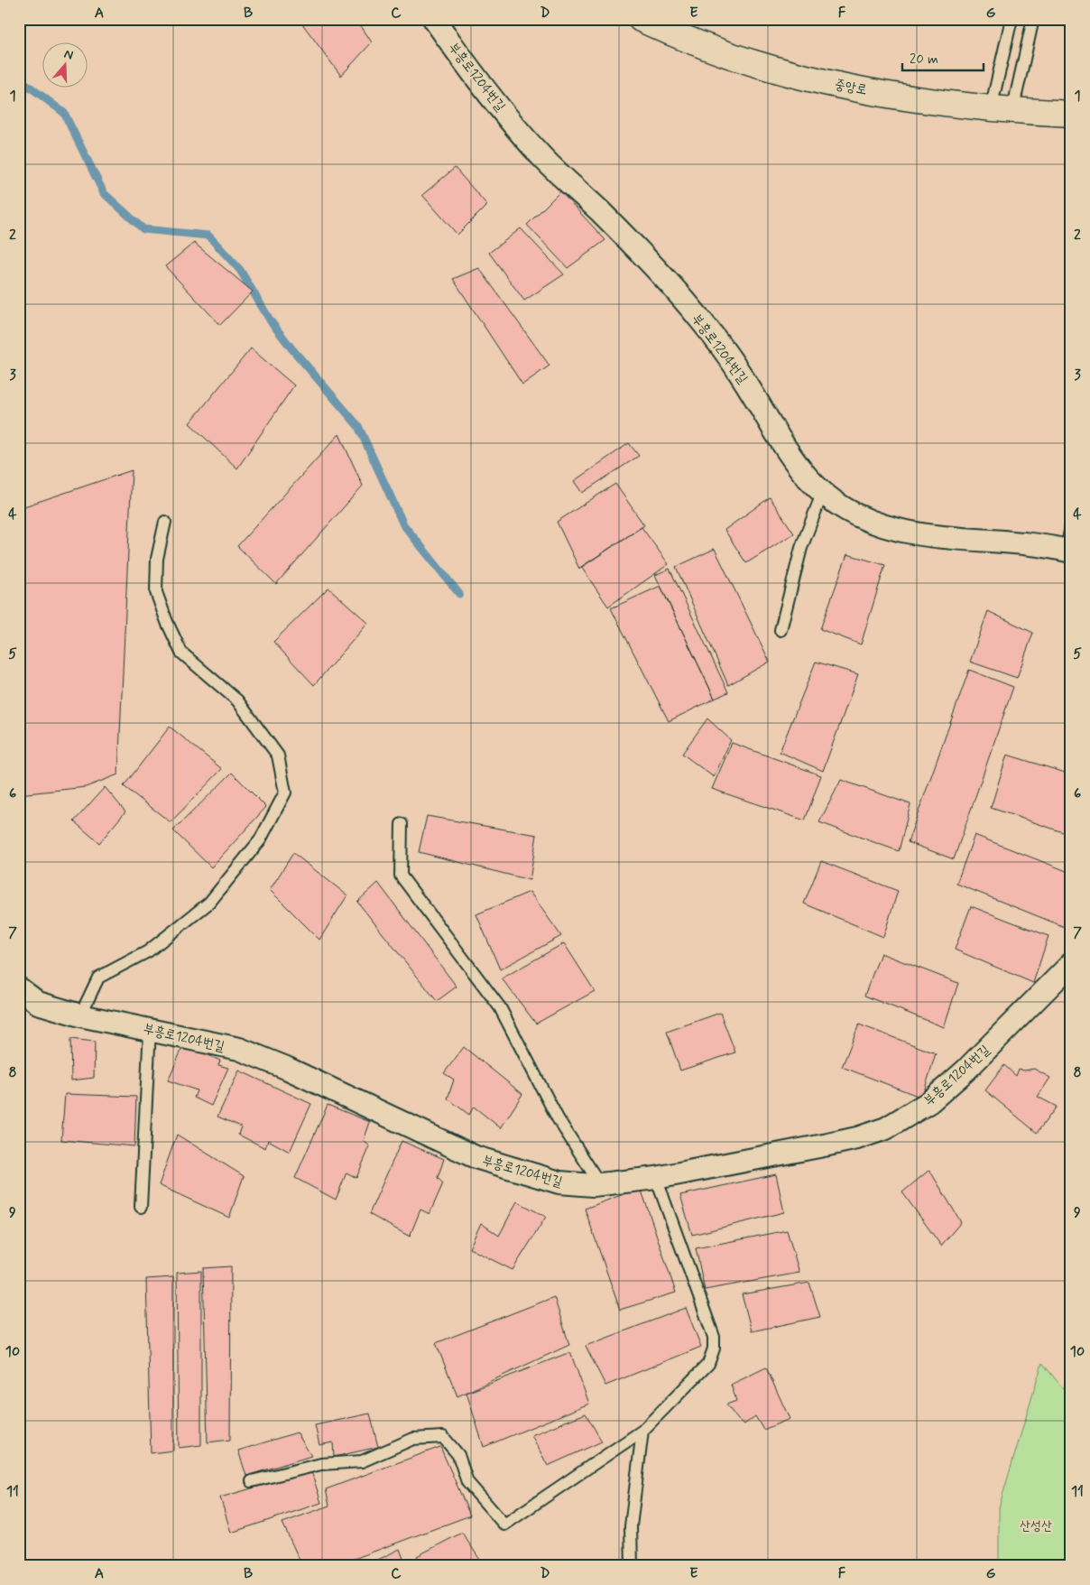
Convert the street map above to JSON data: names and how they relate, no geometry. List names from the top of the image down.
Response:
{
  "streets": {
    "main road": ["중앙로"],
    "street": ["부흥로1204번길"]
  },
  "parks": ["산성산"],
  "scale_bar": "20 m",
  "north": "top",
  "grid": {
    "columns": [
      "A",
      "B",
      "C",
      "D",
      "E",
      "F",
      "G"
    ],
    "rows": [
      "1",
      "2",
      "3",
      "4",
      "5",
      "6",
      "7",
      "8",
      "9",
      "10",
      "11"
    ]
  }
}
